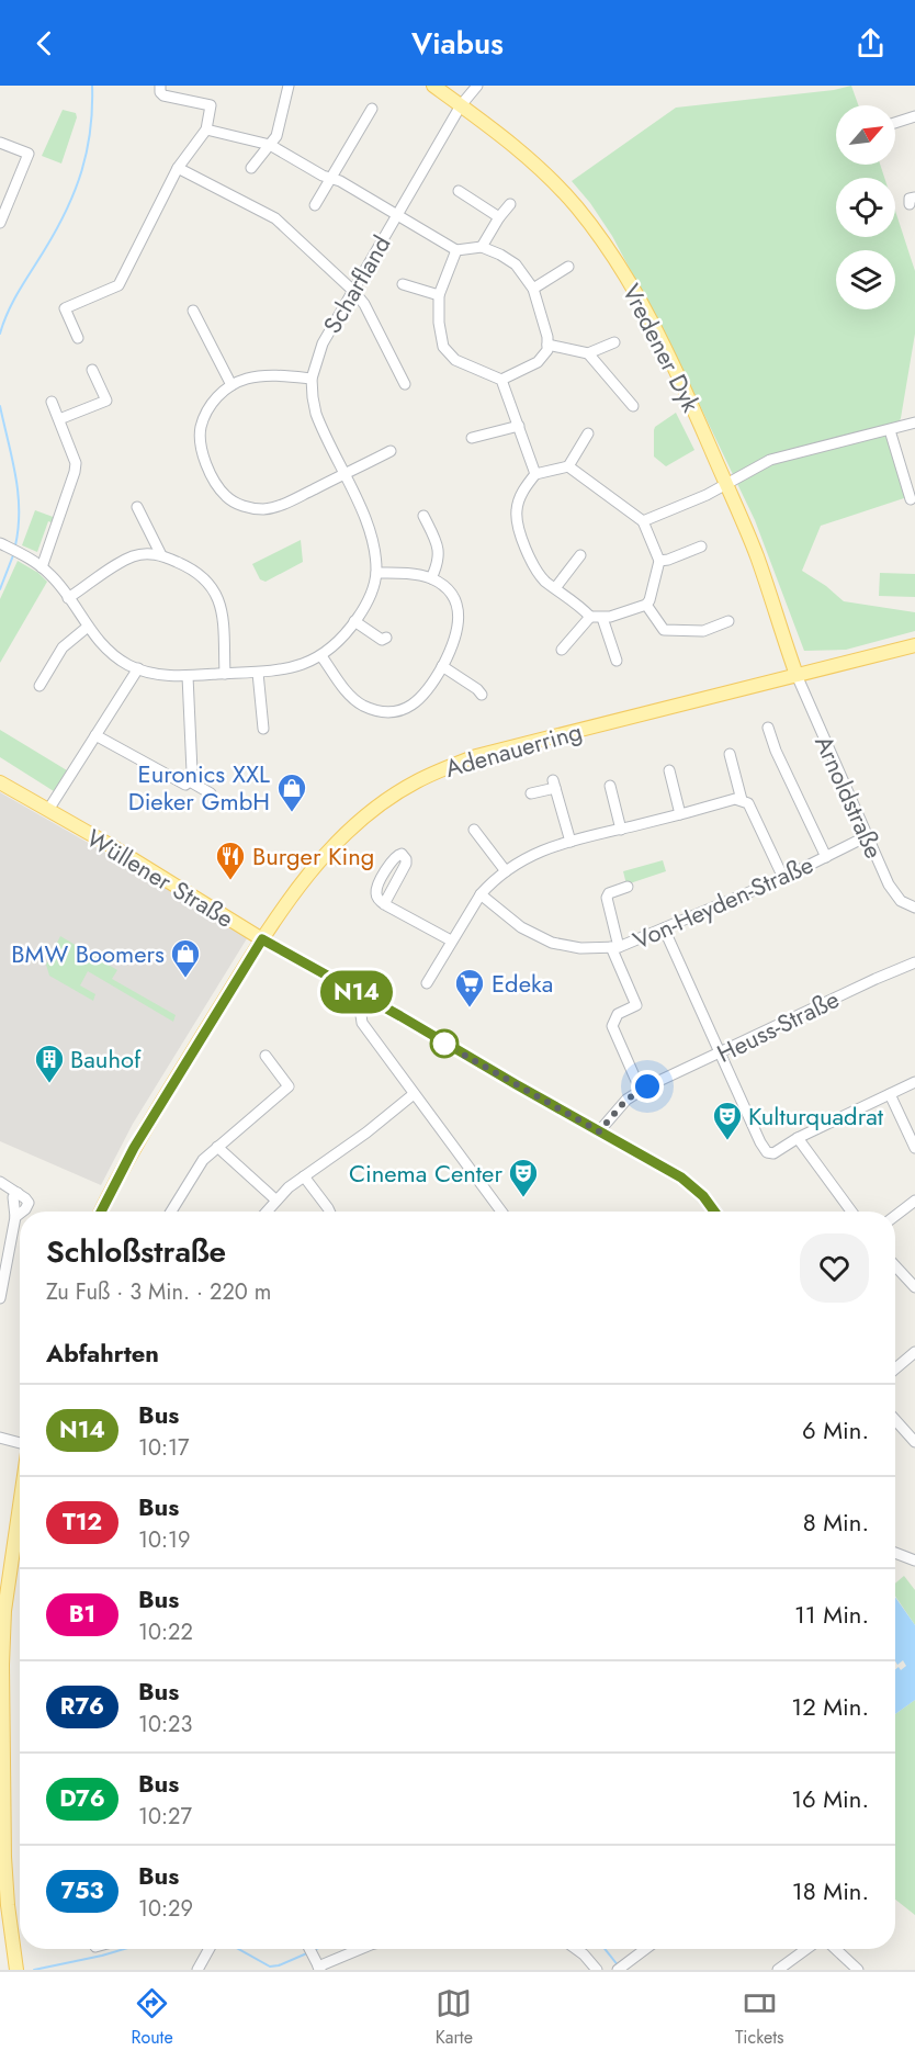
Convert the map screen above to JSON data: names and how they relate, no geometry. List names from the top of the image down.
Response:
{
  "streets": {
    "main road": ["Vredener Dyk", "Adenauerring", "Wüllener Straße"],
    "street": [
      "Scharfland",
      "Arnoldstraße",
      "Von-Heyden-Straße",
      "Heuss-Straße"
    ]
  },
  "crossings": [
    ["Scharfland", "Vredener Dyk"],
    ["Vredener Dyk", "Adenauerring"],
    ["Vredener Dyk", "Arnoldstraße"],
    ["Adenauerring", "Arnoldstraße"],
    ["Adenauerring", "Wüllener Straße"],
    ["Arnoldstraße", "Von-Heyden-Straße"],
    ["Wüllener Straße", "Heuss-Straße"]
  ],
  "places": {
    "shop": ["Euronics XXL Dieker GmbH", "BMW Boomers"],
    "restaurant": ["Burger King"],
    "supermarket": ["Edeka"],
    "building": ["Bauhof"],
    "theatre": ["Kulturquadrat", "Cinema Center"]
  },
  "lines": ["bus line N14"],
  "north": "top right",
  "page": {
    "header": "Viabus",
    "on_map": "N14",
    "heading": [
      ["Schloßstraße", "Zu Fuß · 3 Min. · 220 m"],
      "Abfahrten"
    ],
    "list": [
      {
        "mark": "N14",
        "name": "Bus",
        "note": "10:17",
        "value": "6 Min."
      },
      {
        "mark": "T12",
        "name": "Bus",
        "note": "10:19",
        "value": "8 Min."
      },
      {
        "mark": "B1",
        "name": "Bus",
        "note": "10:22",
        "value": "11 Min."
      },
      {
        "mark": "R76",
        "name": "Bus",
        "note": "10:23",
        "value": "12 Min."
      },
      {
        "mark": "D76",
        "name": "Bus",
        "note": "10:27",
        "value": "16 Min."
      },
      {
        "mark": "753",
        "name": "Bus",
        "note": "10:29",
        "value": "18 Min."
      }
    ],
    "tabs": ["Route", "Karte", "Tickets"]
  }
}
